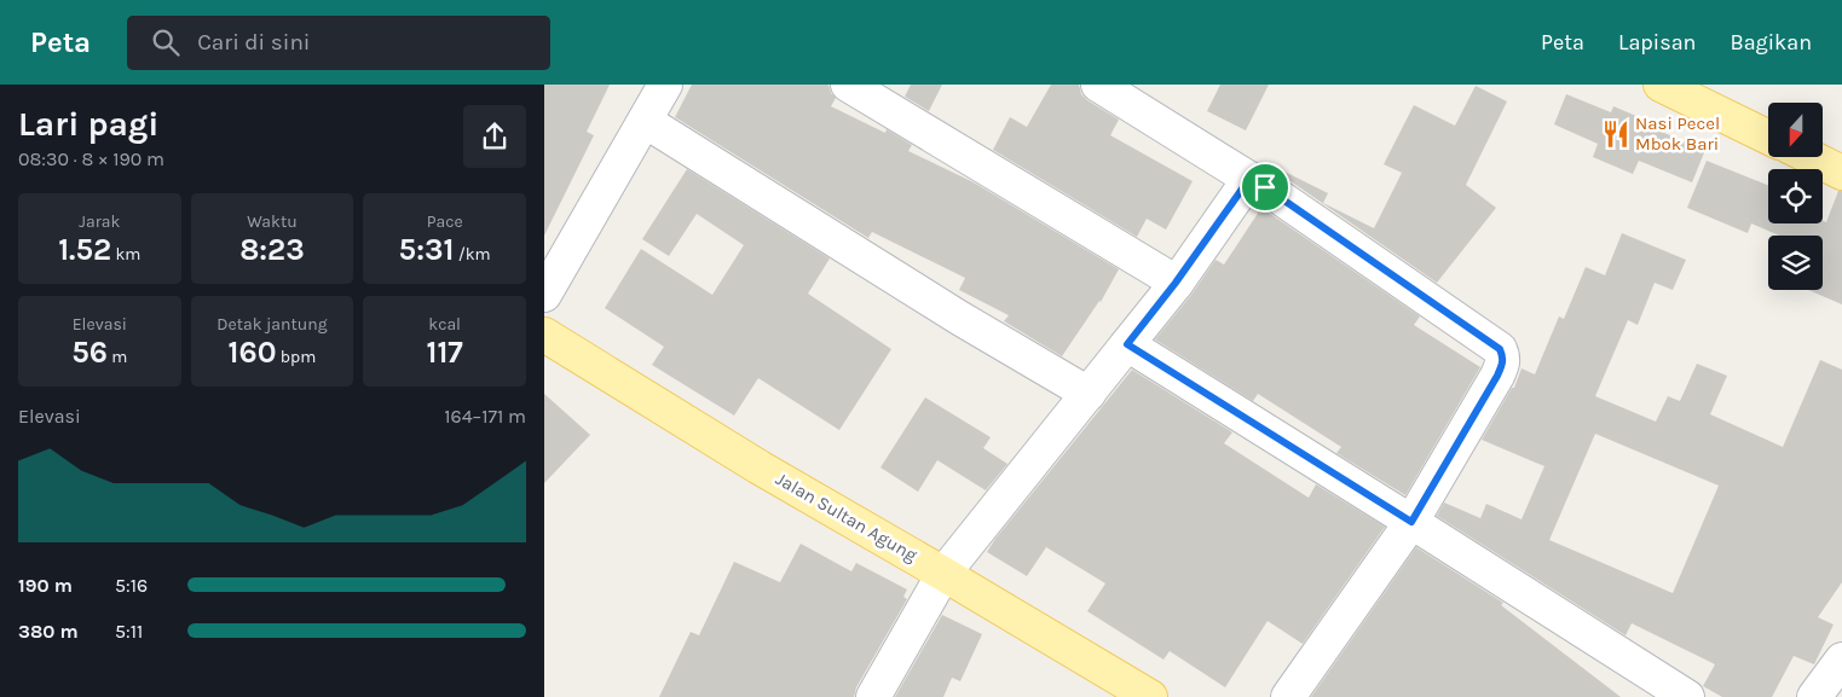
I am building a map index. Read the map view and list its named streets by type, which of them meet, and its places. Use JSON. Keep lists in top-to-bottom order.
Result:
{
  "streets": {
    "main road": ["Jalan Sultan Agung"]
  },
  "places": {
    "restaurant": ["Nasi Pecel Mbok Bari"]
  },
  "north": "bottom",
  "page": {
    "header": "Peta",
    "search": "Cari di sini",
    "nav": ["Peta", "Lapisan", "Bagikan"],
    "heading": ["Lari pagi", "08:30 · 8 × 190 m"],
    "stats": [
      ["Jarak", "1.52 km"],
      ["Waktu", "8:23"],
      ["Pace", "5:31 /km"],
      ["Elevasi", "56 m"],
      ["Detak jantung", "160 bpm"],
      ["kcal", "117"]
    ],
    "chart": ["Elevasi", "164–171 m"],
    "list": [
      {
        "name": "190 m",
        "note": "5:16"
      },
      {
        "name": "380 m",
        "note": "5:11"
      }
    ]
  }
}
